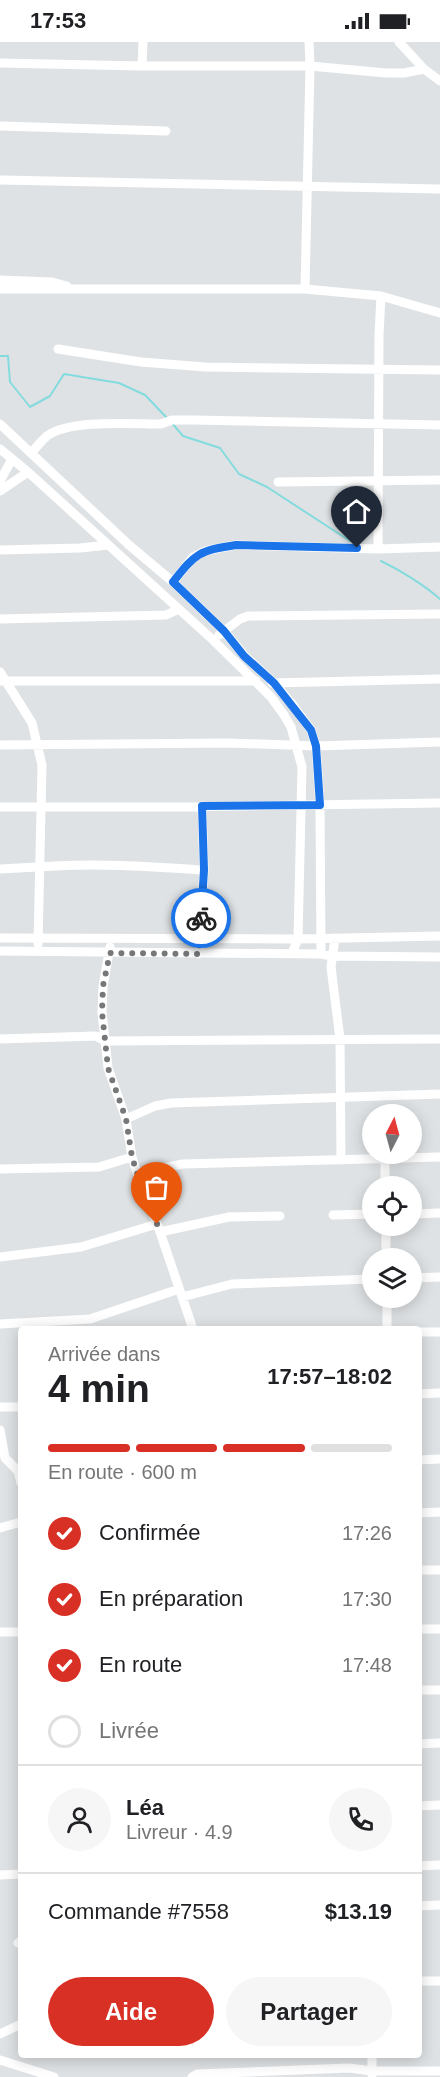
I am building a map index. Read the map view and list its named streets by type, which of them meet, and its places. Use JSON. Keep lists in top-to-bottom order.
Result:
{
  "north": "top",
  "page": {
    "status": "17:53",
    "heading": ["4 min", "Arrivée dans", "17:57–18:02"],
    "panel": [
      "Léa",
      "Livreur · 4.9",
      "Commande #7558",
      "$13.19"
    ],
    "bar": "En route · 600 m",
    "list": [
      ["Confirmée", "17:26"],
      ["En préparation", "17:30"],
      ["En route", "17:48"],
      "Livrée"
    ],
    "buttons": ["Aide", "Partager"]
  }
}
